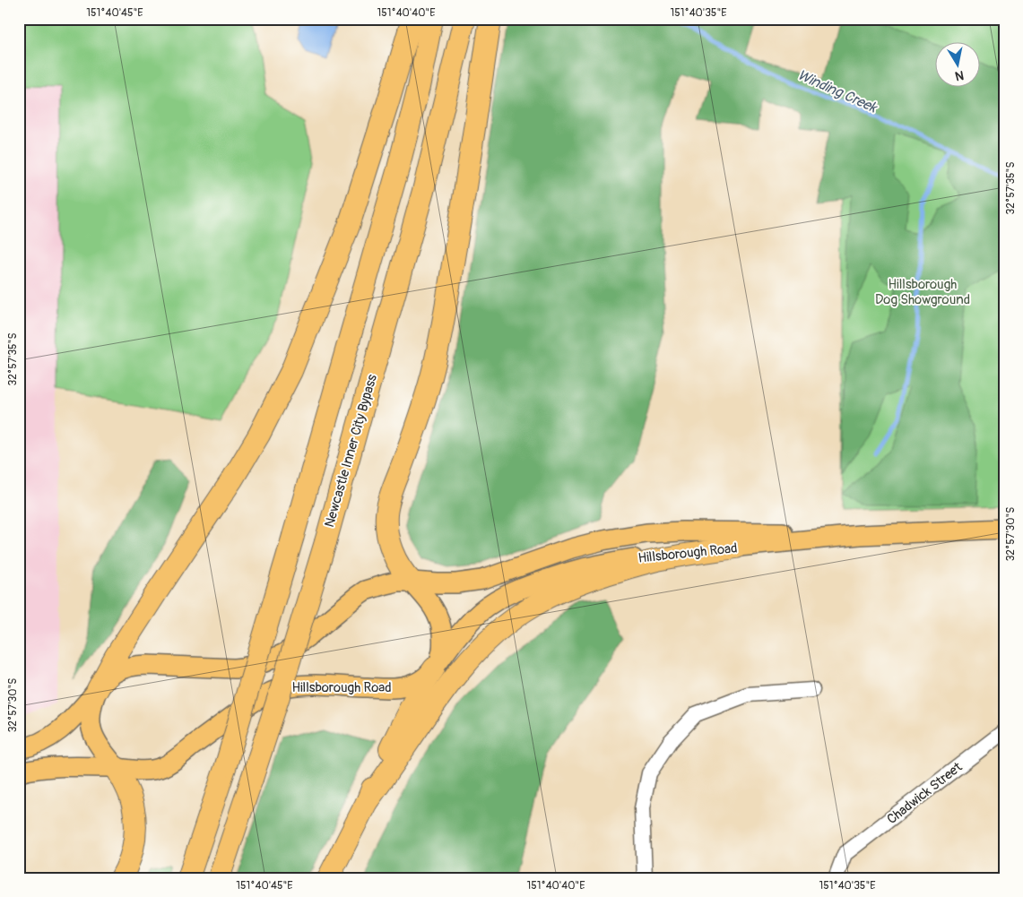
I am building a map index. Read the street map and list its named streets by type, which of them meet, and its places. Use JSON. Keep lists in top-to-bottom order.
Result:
{
  "streets": {
    "highway": ["Newcastle Inner City Bypass"],
    "main road": ["Hillsborough Road"],
    "street": ["Chadwick Street"]
  },
  "water": ["Winding Creek"],
  "parks": ["Hillsborough Dog Showground"],
  "north": "bottom",
  "coordinates": [
    "151°40'45\"E",
    "151°40'40\"E",
    "151°40'35\"E",
    "32°57'35\"S",
    "32°57'30\"S"
  ]
}
